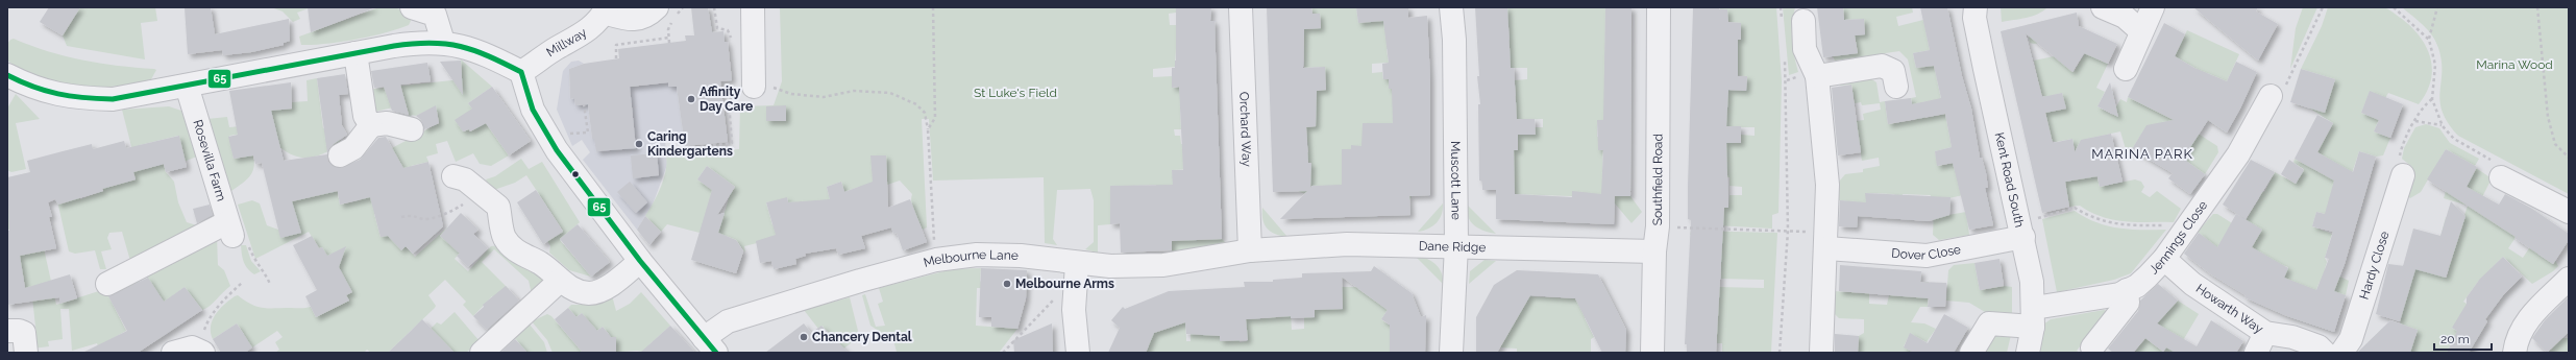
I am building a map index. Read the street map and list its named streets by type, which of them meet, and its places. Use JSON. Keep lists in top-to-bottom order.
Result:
{
  "streets": {
    "street": [
      "Millway",
      "Orchard Way",
      "Rosevilla Farm",
      "Muscott Lane",
      "Kent Road South",
      "Southfield Road",
      "Jennings Close",
      "Dane Ridge",
      "Dover Close",
      "Melbourne Lane",
      "Hardy Close",
      "Howarth Way"
    ]
  },
  "crossings": [
    ["Orchard Way", "Dane Ridge"],
    ["Orchard Way", "Melbourne Lane"],
    ["Muscott Lane", "Dane Ridge"],
    ["Kent Road South", "Jennings Close"],
    ["Kent Road South", "Dover Close"],
    ["Southfield Road", "Dane Ridge"],
    ["Jennings Close", "Howarth Way"],
    ["Dane Ridge", "Melbourne Lane"]
  ],
  "districts": ["MARINA PARK"],
  "parks": ["Marina Wood", "St Luke's Field"],
  "places": [
    "Affinity Day Care",
    "Caring Kindergartens",
    "Melbourne Arms",
    "Chancery Dental"
  ],
  "lines": ["transit line 65"],
  "scale_bar": "20 m"
}
